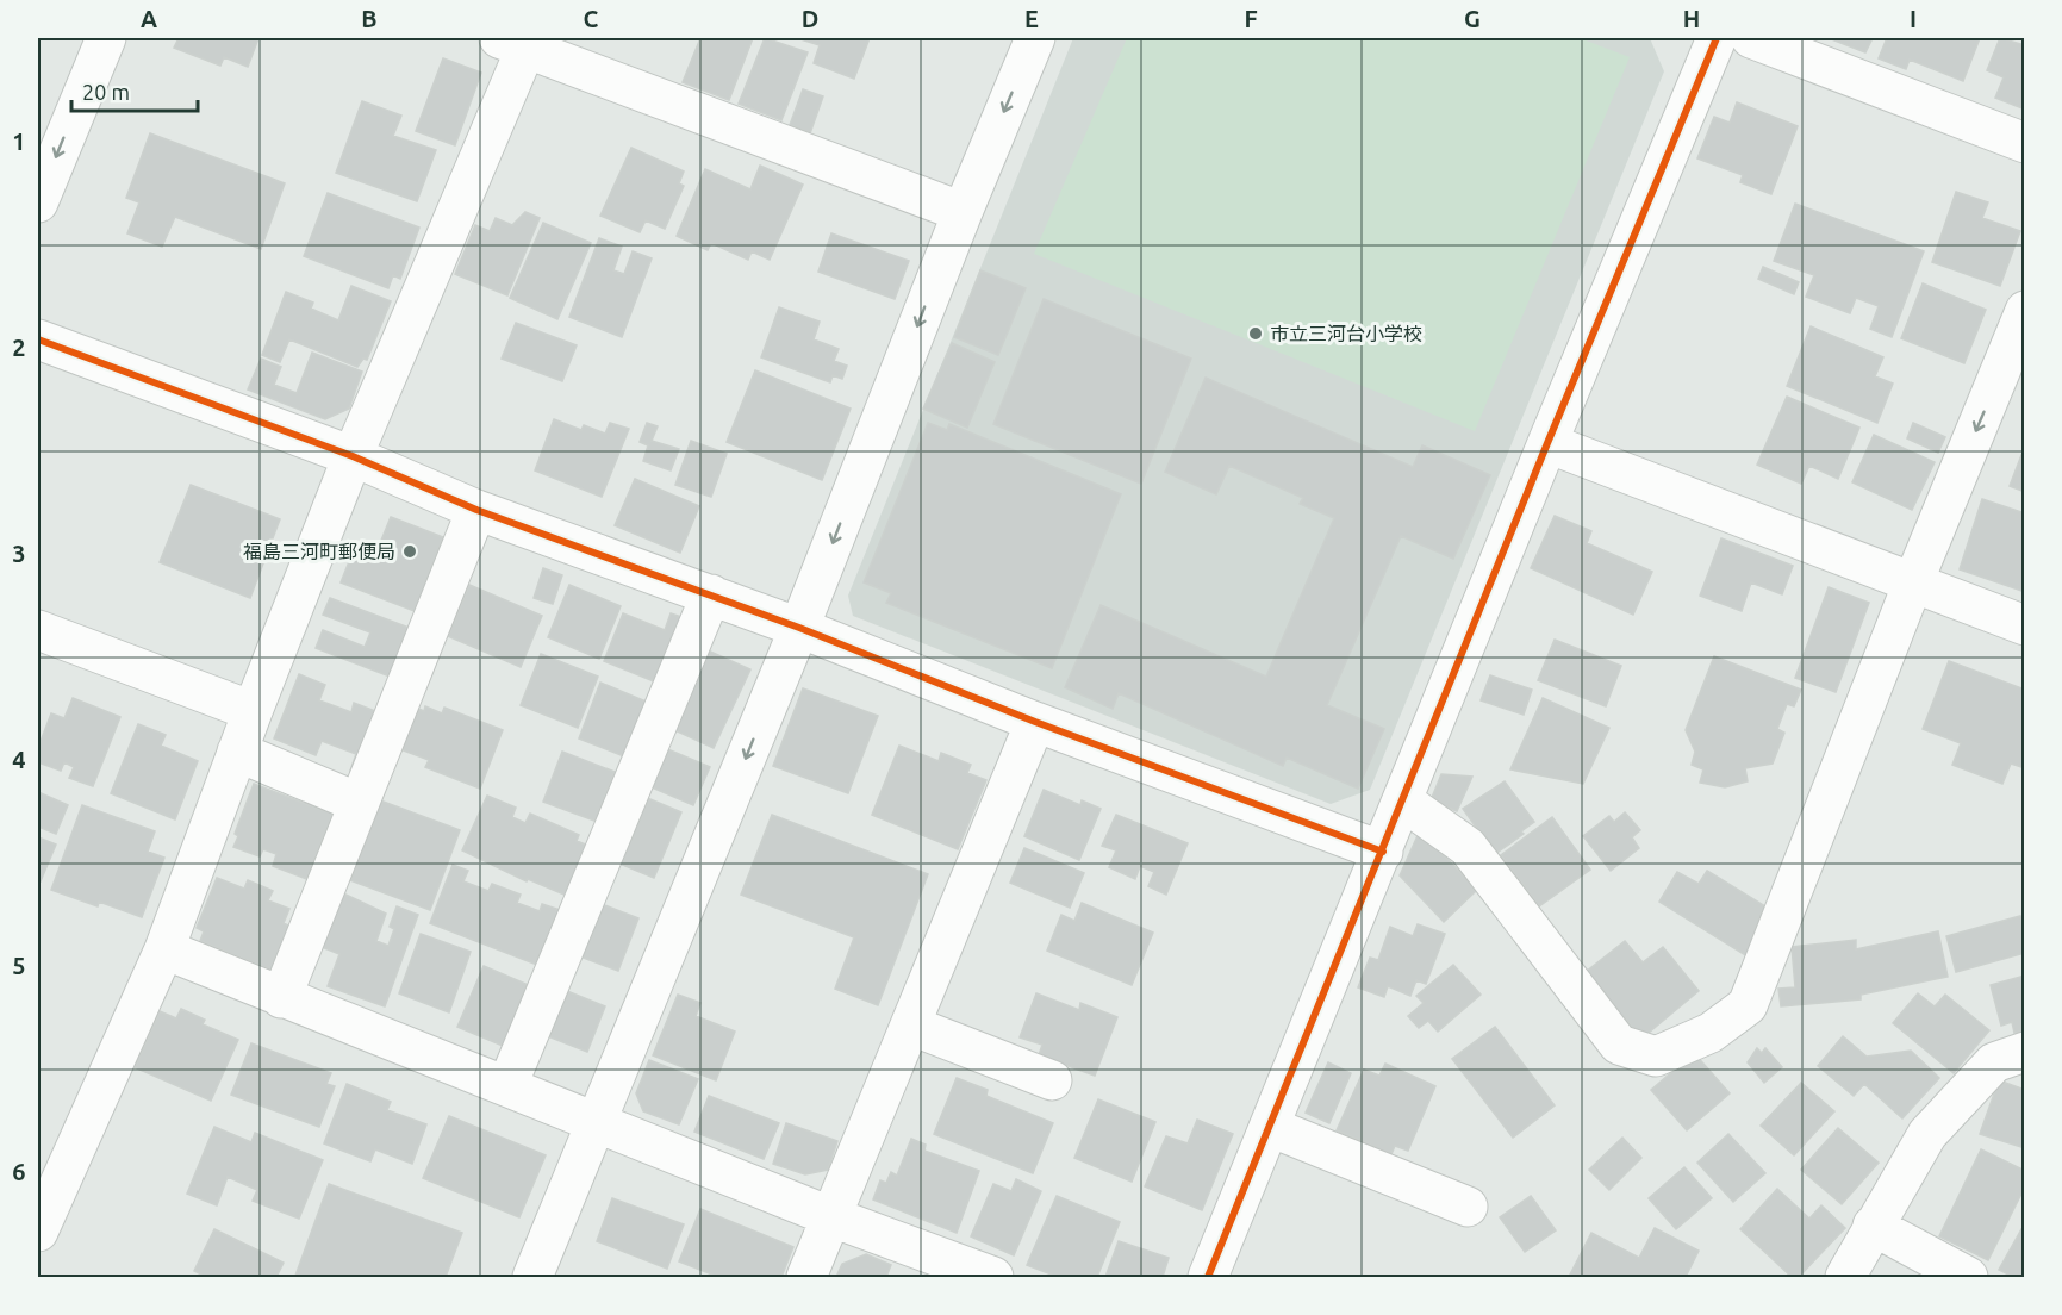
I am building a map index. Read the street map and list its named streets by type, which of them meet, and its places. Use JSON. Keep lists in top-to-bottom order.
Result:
{
  "places": ["市立三河台小学校", "福島三河町郵便局"],
  "scale_bar": "20 m",
  "grid": {
    "columns": [
      "A",
      "B",
      "C",
      "D",
      "E",
      "F",
      "G",
      "H",
      "I"
    ],
    "rows": [
      "1",
      "2",
      "3",
      "4",
      "5",
      "6"
    ]
  }
}
